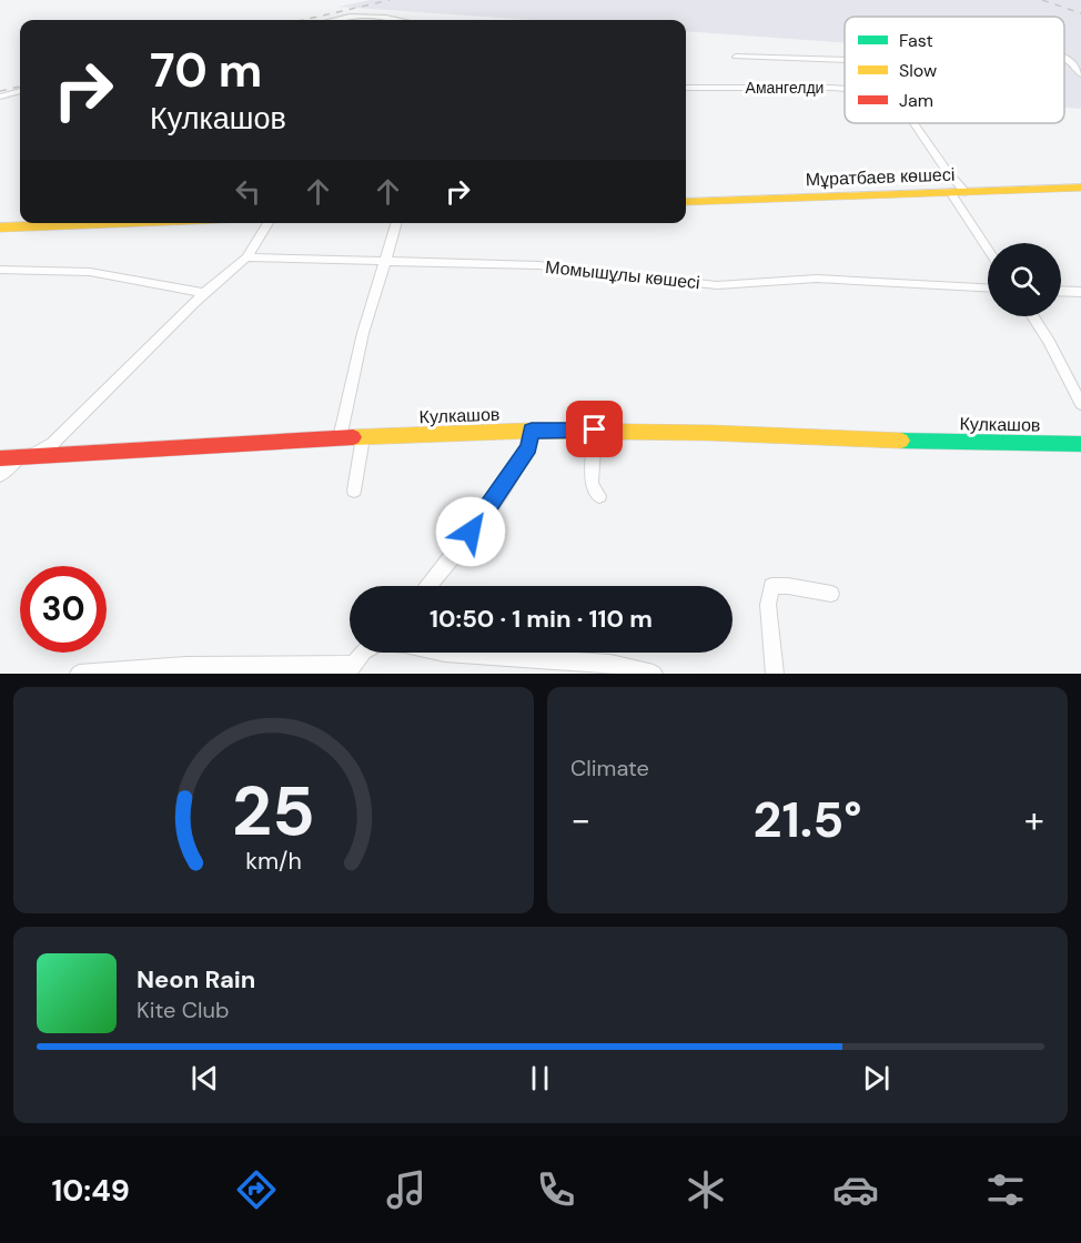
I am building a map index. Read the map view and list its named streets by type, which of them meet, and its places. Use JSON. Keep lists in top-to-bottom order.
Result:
{
  "streets": {
    "street": [
      "Амангелди",
      "Мұратбаев көшесі",
      "Момышұлы көшесі",
      "Кулкашов"
    ]
  },
  "legend": ["Fast", "Slow", "Jam"],
  "page": {
    "turn": ["70 m", "Кулкашов"],
    "limit": "30",
    "trip": "10:50 · 1 min · 110 m",
    "tile": "Climate",
    "heat": ["−", "21.5°", "+"],
    "song": ["Neon Rain", "Kite Club"],
    "tabs": "10:49",
    "gauge": ["25", "km/h"]
  }
}
